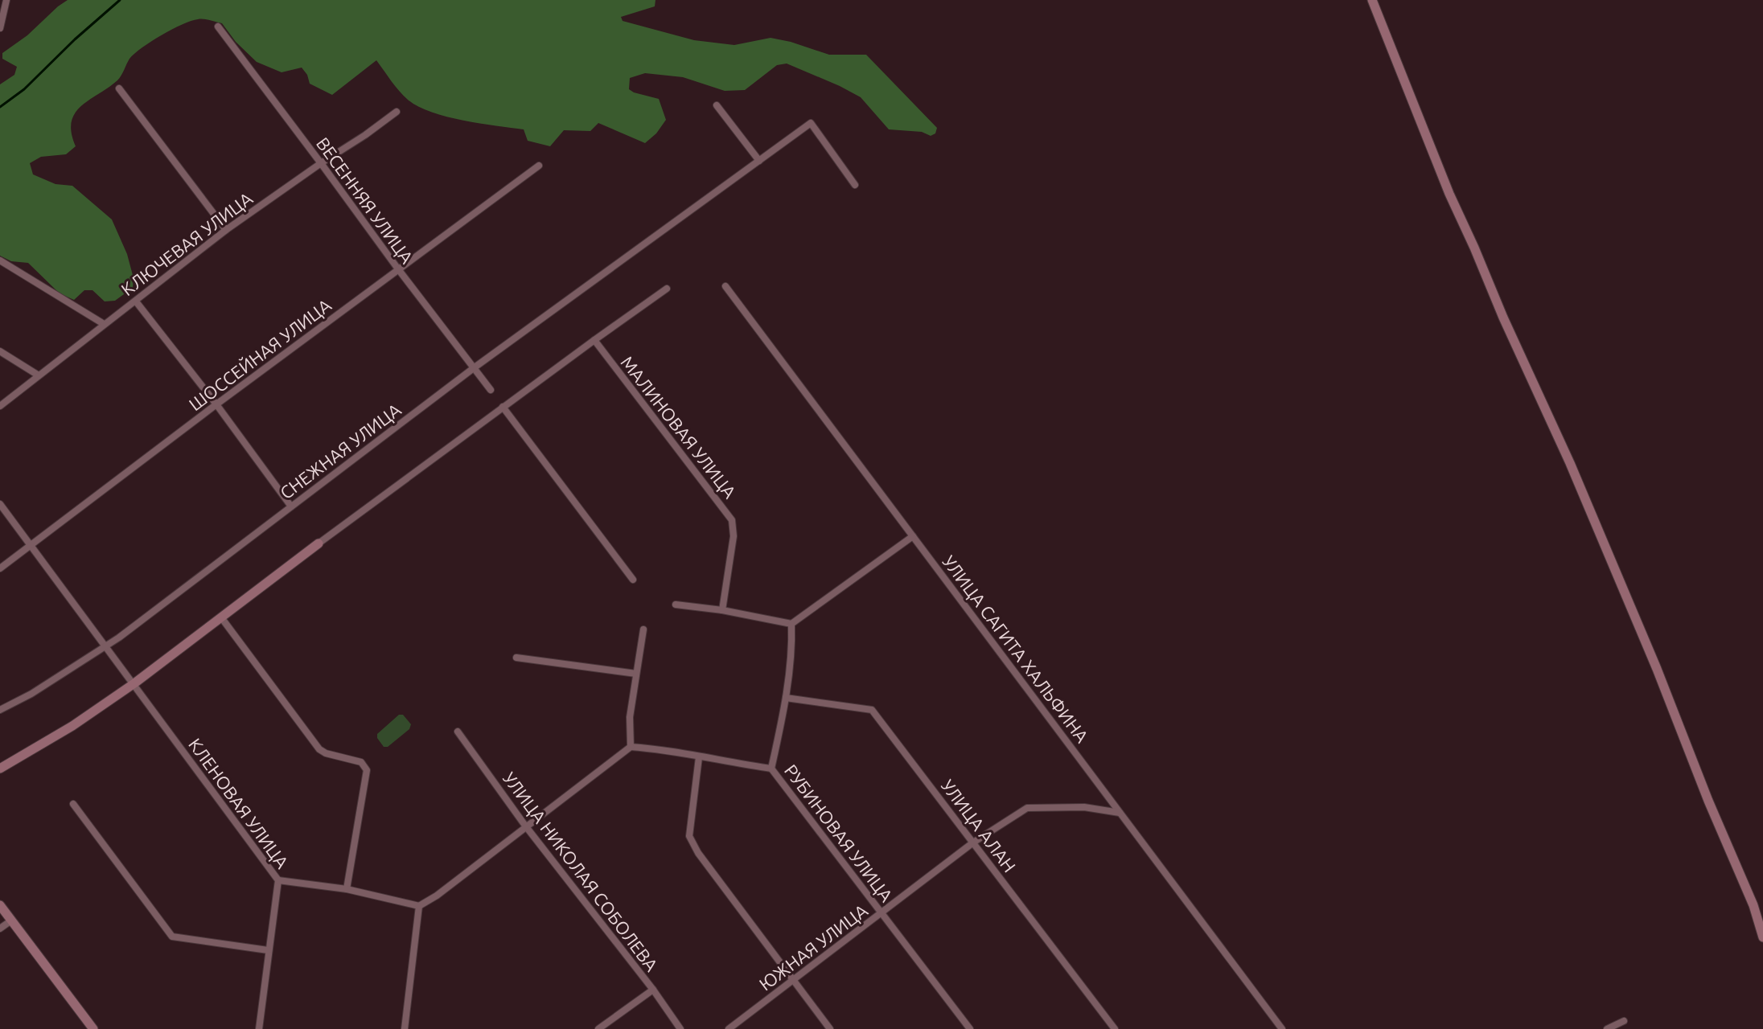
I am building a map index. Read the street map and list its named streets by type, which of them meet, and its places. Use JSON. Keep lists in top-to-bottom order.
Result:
{
  "streets": {
    "street": [
      "ВЕСЕННЯЯ УЛИЦА",
      "КЛЮЧЕВАЯ УЛИЦА",
      "ШОССЕЙНАЯ УЛИЦА",
      "МАЛИНОВАЯ УЛИЦА",
      "СНЕЖНАЯ УЛИЦА",
      "УЛИЦА САГИТА ХАЛЬФИНА",
      "КЛЕНОВАЯ УЛИЦА",
      "УЛИЦА АЛАН",
      "РУБИНОВАЯ УЛИЦА",
      "УЛИЦА НИКОЛАЯ СОБОЛЕВА",
      "ЮЖНАЯ УЛИЦА"
    ]
  },
  "crossings": [
    ["ВЕСЕННЯЯ УЛИЦА", "КЛЮЧЕВАЯ УЛИЦА"],
    ["ВЕСЕННЯЯ УЛИЦА", "ШОССЕЙНАЯ УЛИЦА"],
    ["ВЕСЕННЯЯ УЛИЦА", "СНЕЖНАЯ УЛИЦА"],
    ["ШОССЕЙНАЯ УЛИЦА", "КЛЕНОВАЯ УЛИЦА"],
    ["СНЕЖНАЯ УЛИЦА", "КЛЕНОВАЯ УЛИЦА"],
    ["УЛИЦА САГИТА ХАЛЬФИНА", "ЮЖНАЯ УЛИЦА"],
    ["УЛИЦА АЛАН", "ЮЖНАЯ УЛИЦА"],
    ["РУБИНОВАЯ УЛИЦА", "ЮЖНАЯ УЛИЦА"]
  ]
}
